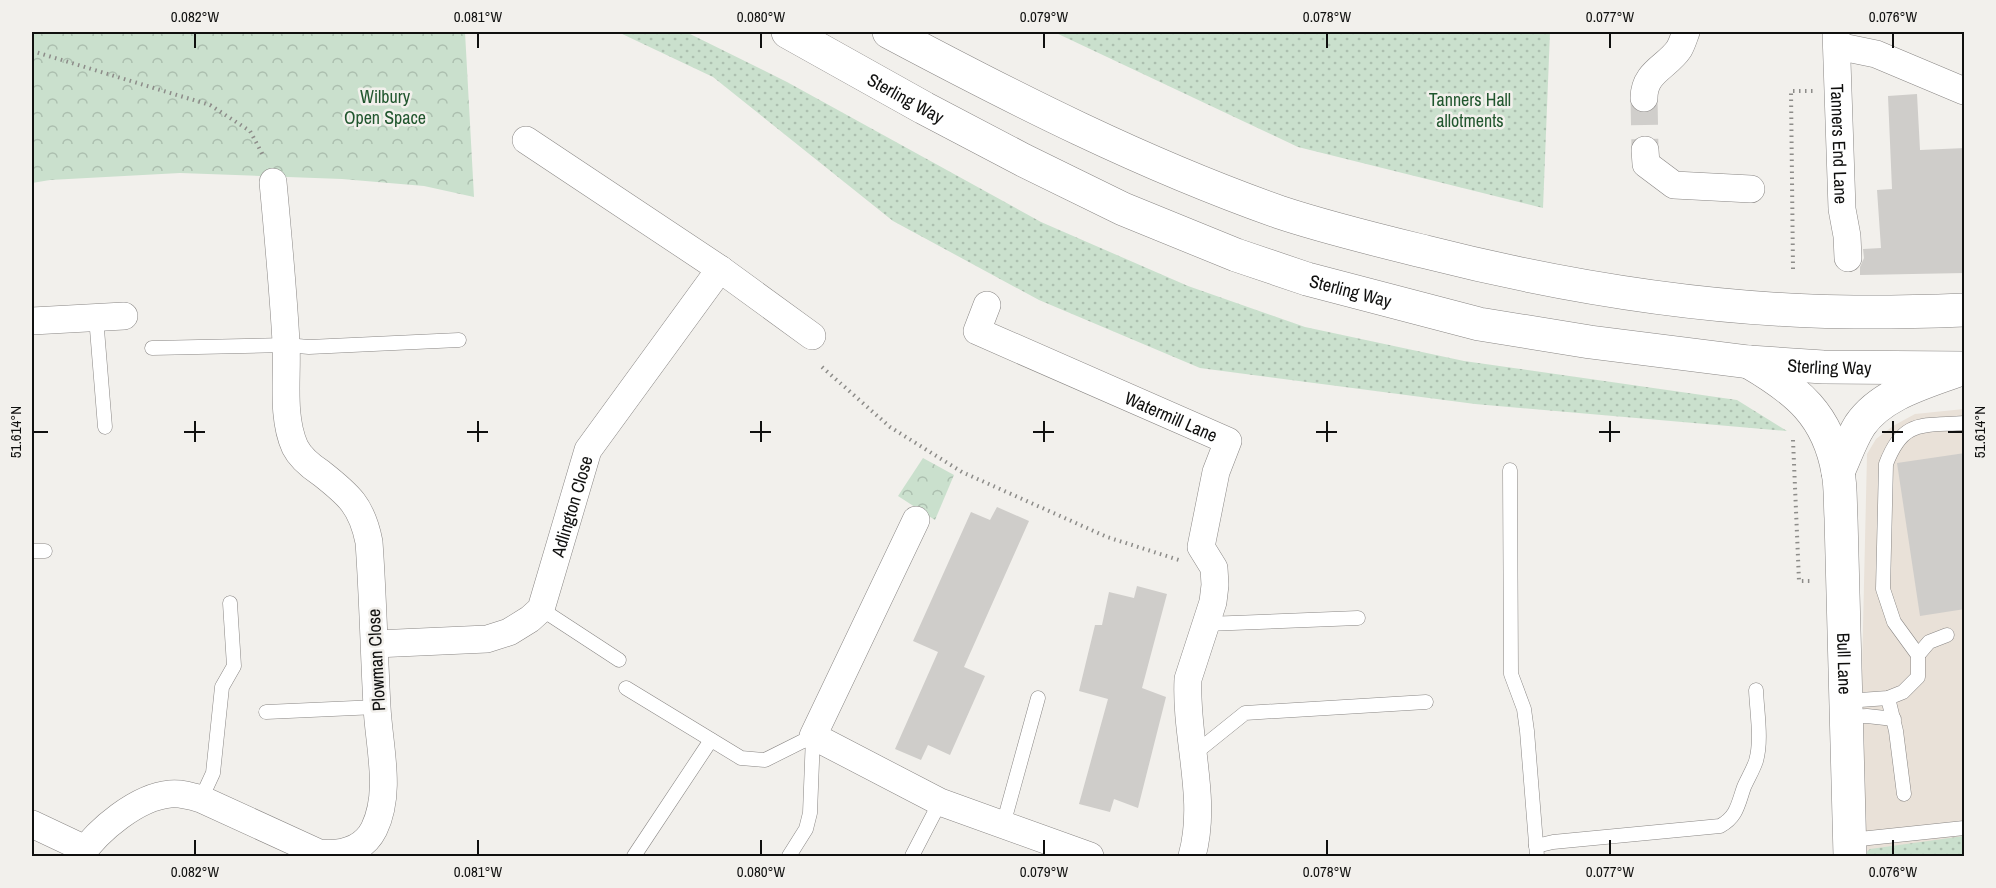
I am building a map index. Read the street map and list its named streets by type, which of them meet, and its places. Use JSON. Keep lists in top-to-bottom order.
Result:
{
  "streets": {
    "main road": ["Sterling Way", "Bull Lane"],
    "street": [
      "Tanners End Lane",
      "Watermill Lane",
      "Adlington Close",
      "Plowman Close"
    ]
  },
  "parks": ["Wilbury Open Space", "Tanners Hall allotments"],
  "coordinates": [
    "0.082°W",
    "0.081°W",
    "0.080°W",
    "0.079°W",
    "0.078°W",
    "0.077°W",
    "0.076°W",
    "51.614°N"
  ]
}
